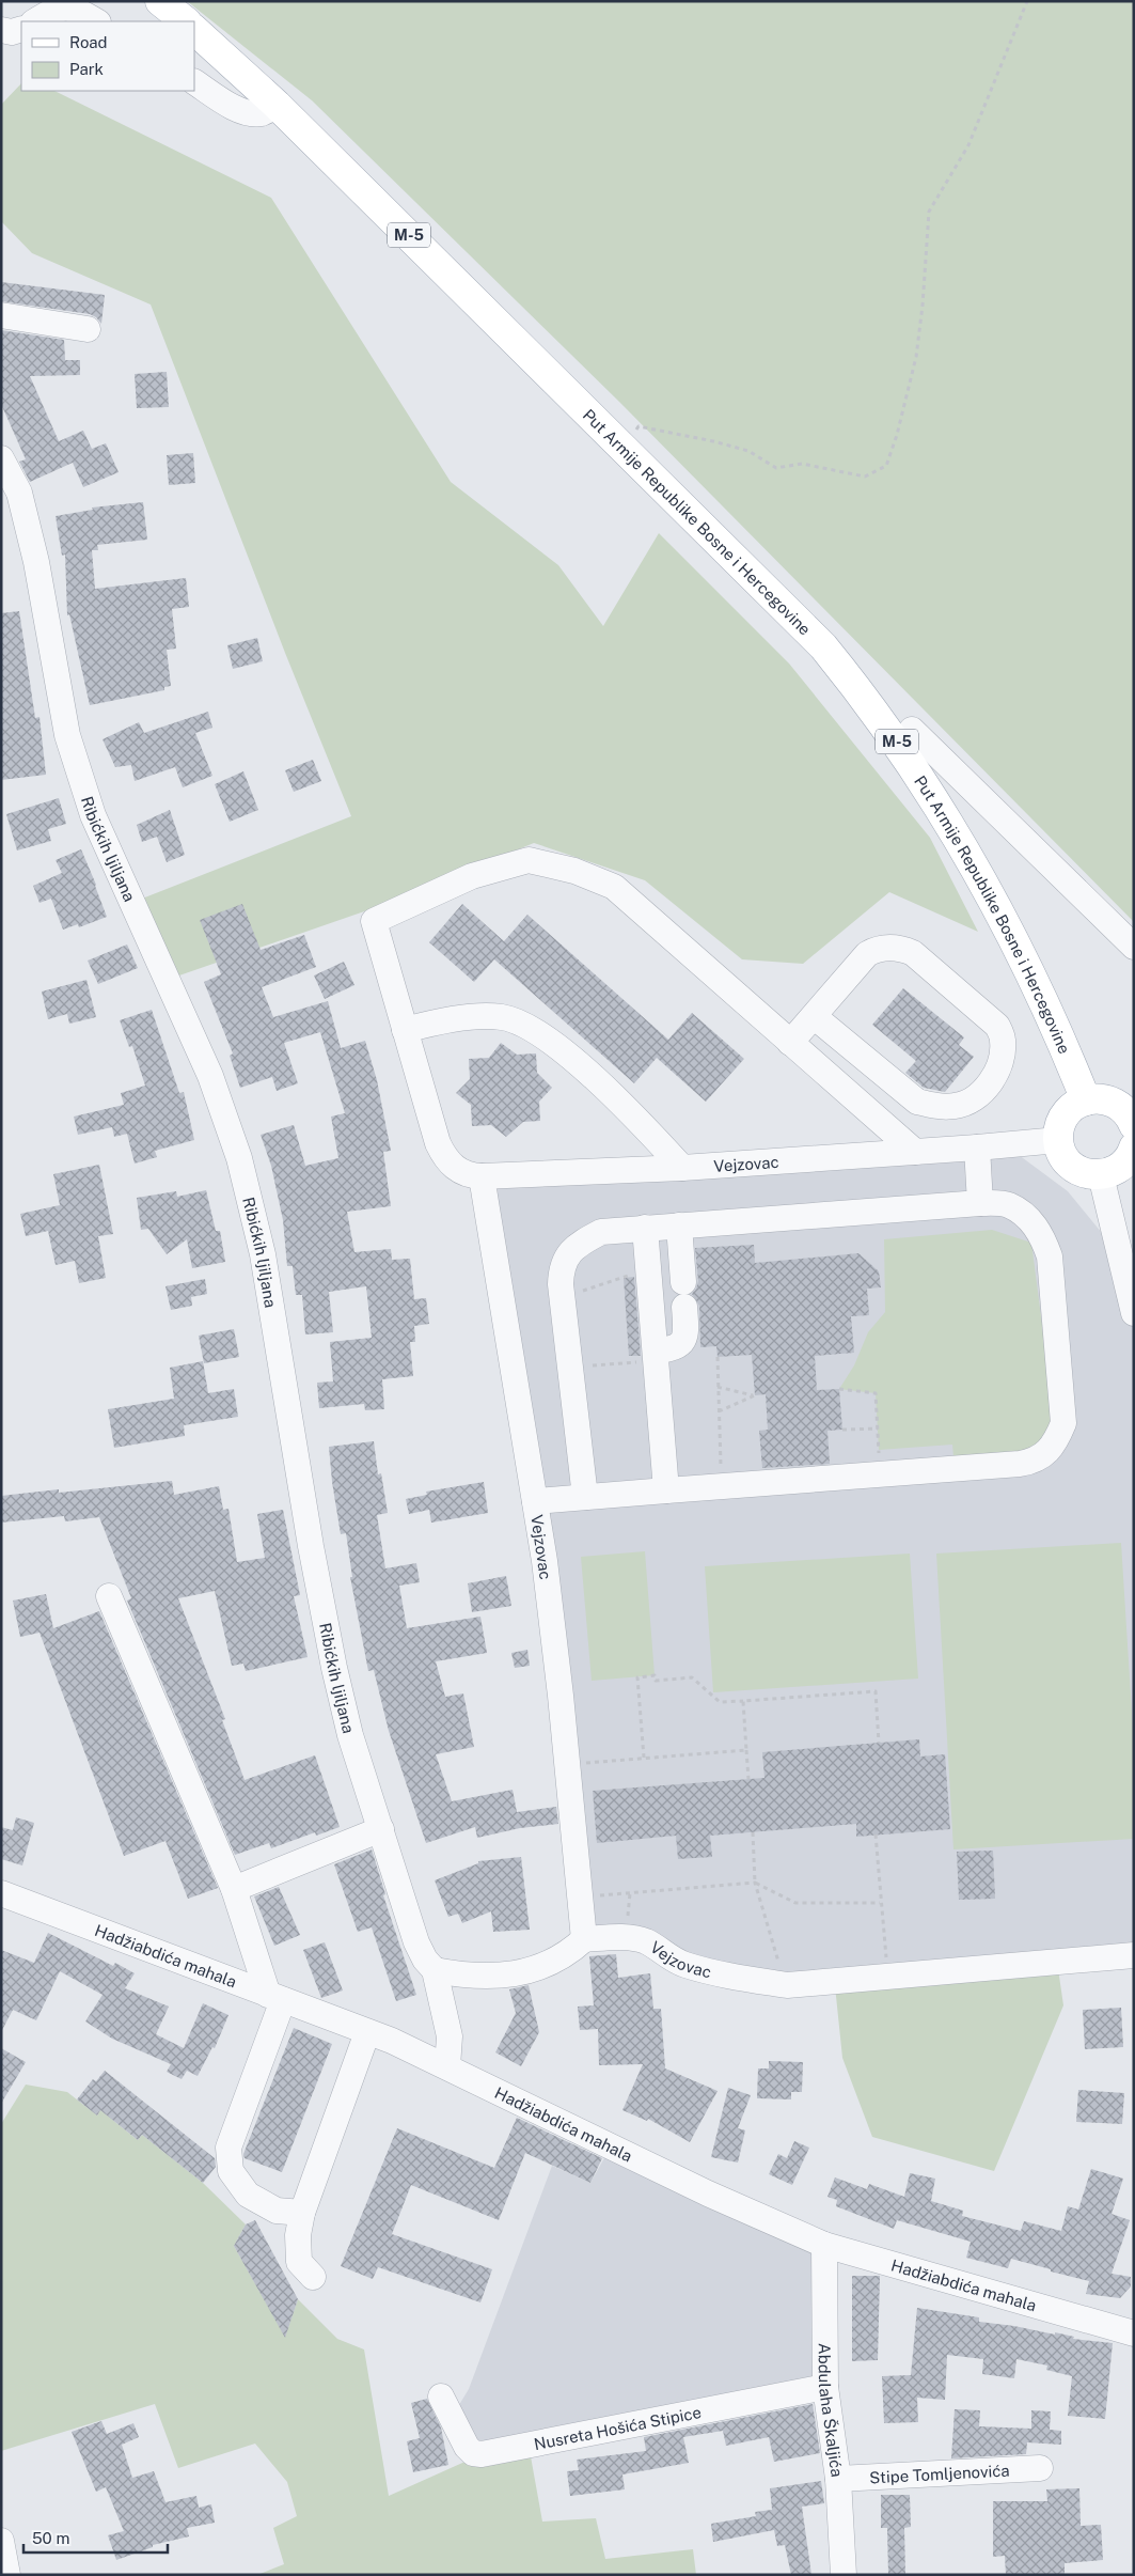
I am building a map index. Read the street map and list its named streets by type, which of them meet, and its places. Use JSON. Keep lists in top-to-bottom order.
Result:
{
  "streets": {
    "main road": ["M-5", "Put Armije Republike Bosne i Hercegovine"],
    "street": [
      "Ribićkih ljiljana",
      "Vejzovac",
      "Hadžiabdića mahala",
      "Abdulaha Škaljića",
      "Nusreta Hošića Stipice",
      "Stipe Tomljenovića"
    ]
  },
  "crossings": [
    ["Ribićkih ljiljana", "Hadžiabdića mahala"],
    ["Hadžiabdića mahala", "Abdulaha Škaljića"],
    ["Abdulaha Škaljića", "Nusreta Hošića Stipice"],
    ["Abdulaha Škaljića", "Stipe Tomljenovića"]
  ],
  "legend": ["Road", "Park"],
  "scale_bar": "50 m"
}
